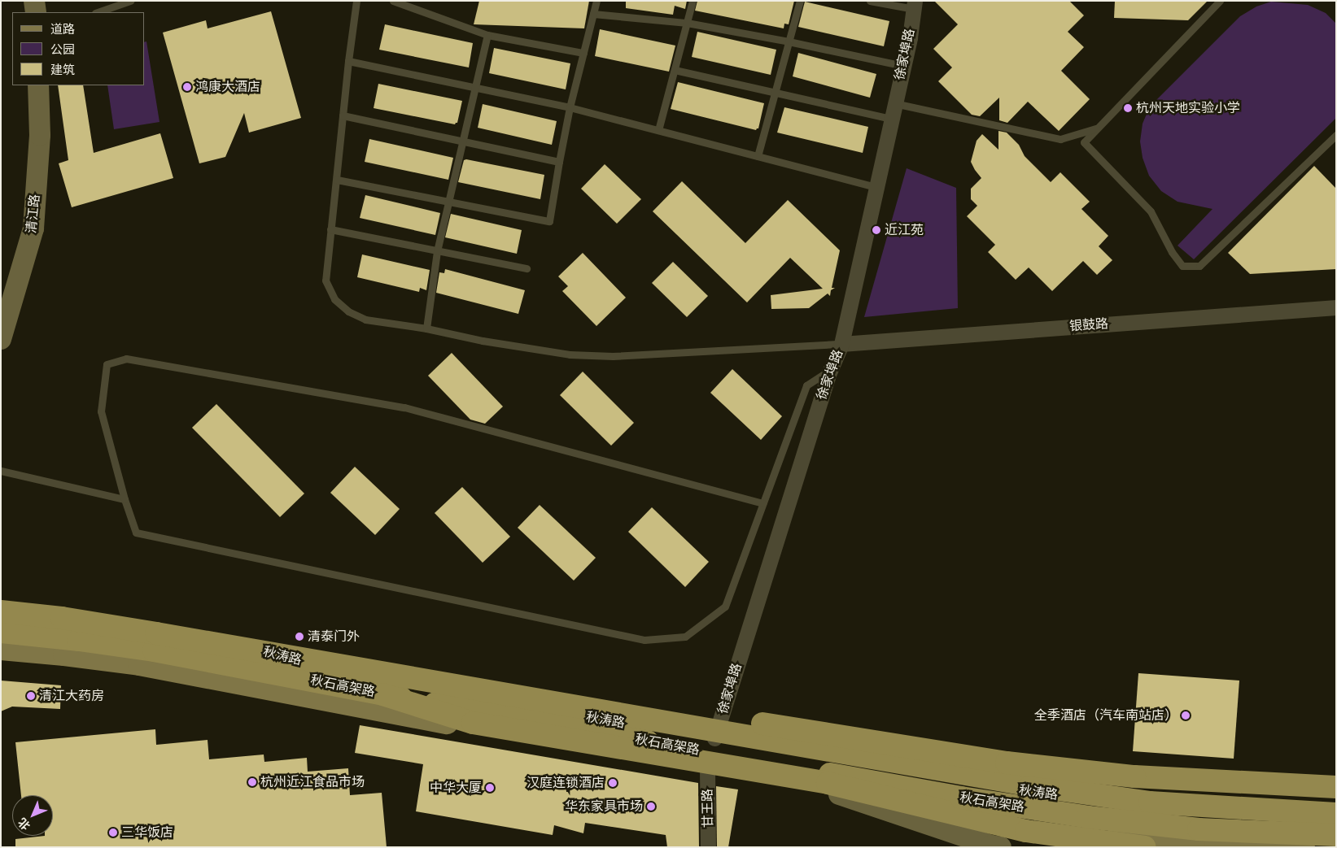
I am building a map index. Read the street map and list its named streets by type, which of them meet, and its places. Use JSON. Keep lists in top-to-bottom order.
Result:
{
  "streets": {
    "highway": ["秋石高架路"],
    "main road": ["清江路", "秋涛路"],
    "street": ["徐家埠路", "银鼓路", "甘王路"]
  },
  "crossings": [
    ["徐家埠路", "银鼓路"],
    ["徐家埠路", "秋涛路"]
  ],
  "places": [
    "鸿康大酒店",
    "杭州天地实验小学",
    "近江苑",
    "清泰门外",
    "清江大药房",
    "全季酒店（汽车南站店）",
    "杭州近江食品市场",
    "汉庭连锁酒店",
    "中华大厦",
    "华东家具市场",
    "三华饭店"
  ],
  "legend": ["道路", "公园", "建筑"],
  "north": "bottom left"
}
